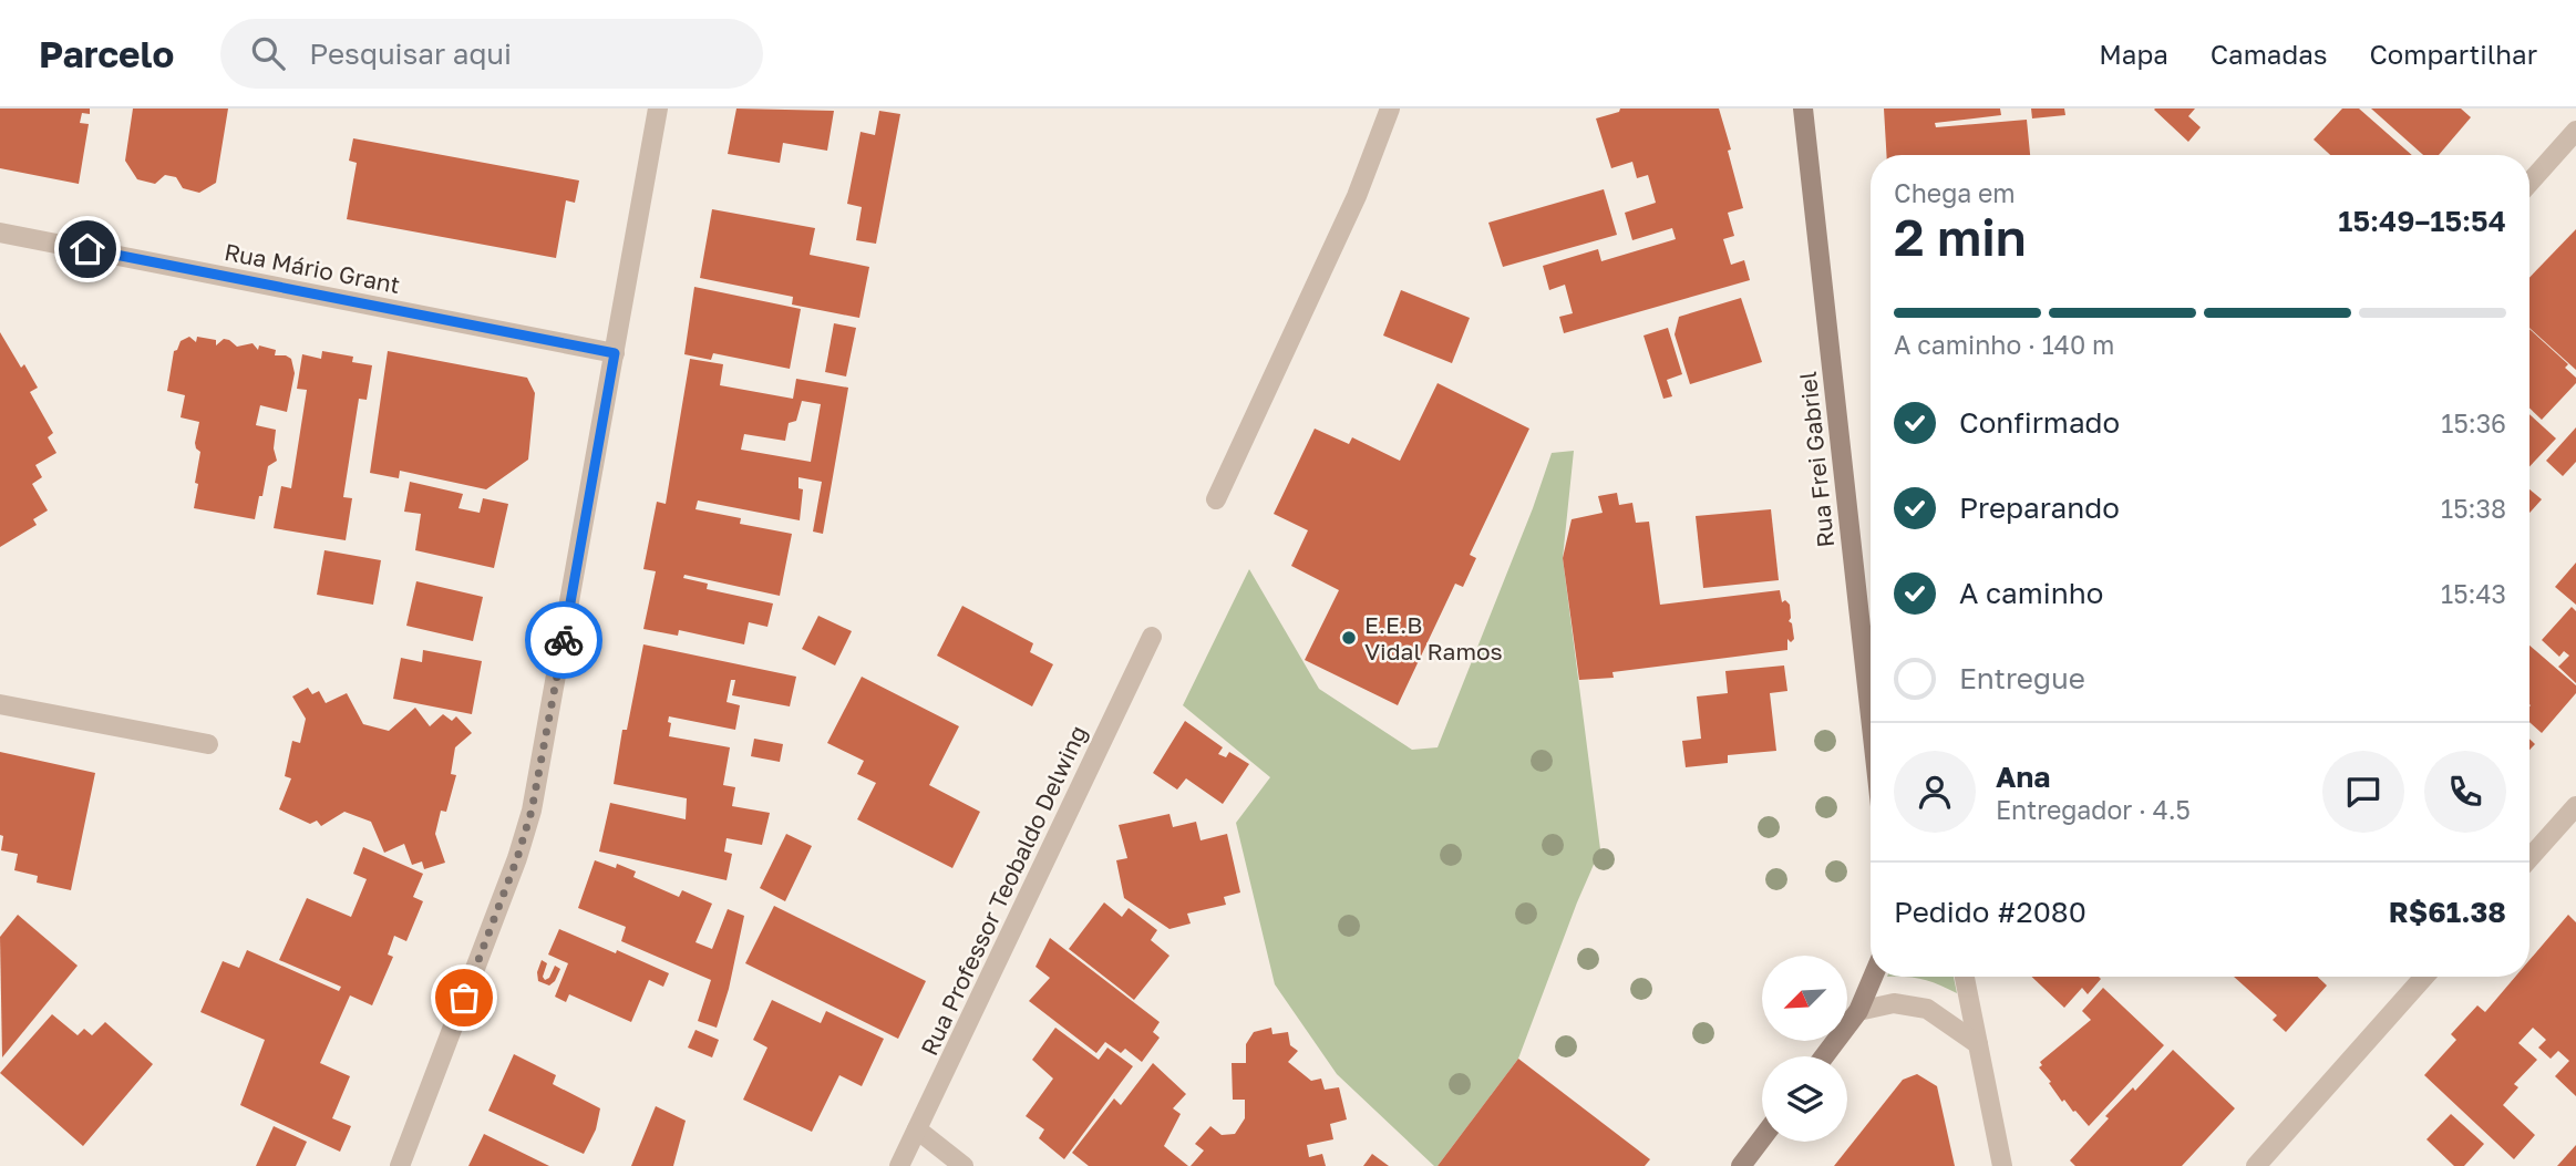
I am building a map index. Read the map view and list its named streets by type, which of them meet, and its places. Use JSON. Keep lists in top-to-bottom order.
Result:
{
  "streets": {
    "main road": ["Rua Frei Gabriel"],
    "street": ["Rua Mário Grant", "Rua Professor Teobaldo Delwing"]
  },
  "places": ["E.E.B Vidal Ramos"],
  "north": "bottom left",
  "page": {
    "header": "Parcelo",
    "search": "Pesquisar aqui",
    "nav": ["Mapa", "Camadas", "Compartilhar"],
    "heading": ["2 min", "Chega em", "15:49–15:54"],
    "panel": [
      "Ana",
      "Entregador · 4.5",
      "Pedido #2080",
      "R$61.38"
    ],
    "bar": "A caminho · 140 m",
    "list": [
      ["Confirmado", "15:36"],
      ["Preparando", "15:38"],
      ["A caminho", "15:43"],
      "Entregue"
    ]
  }
}
